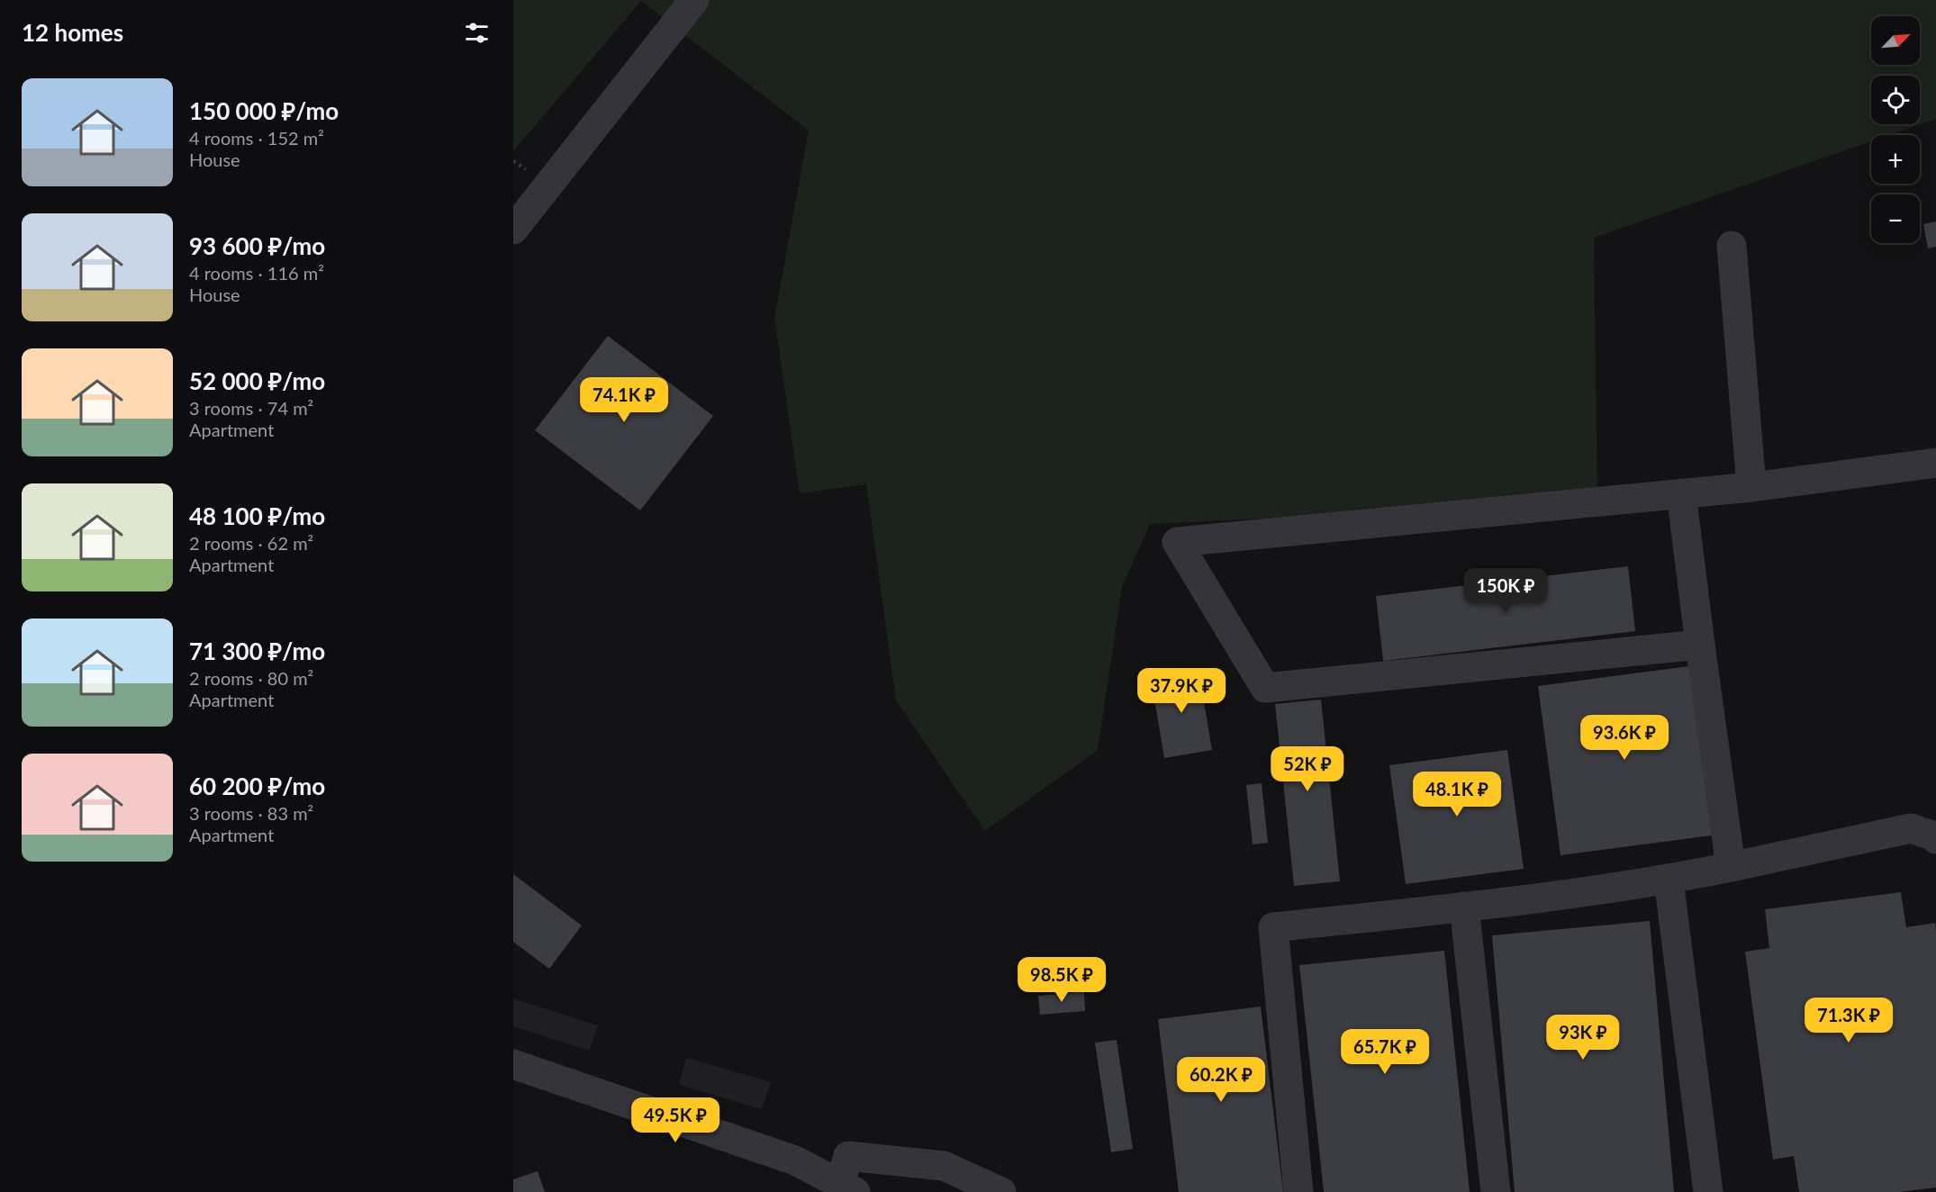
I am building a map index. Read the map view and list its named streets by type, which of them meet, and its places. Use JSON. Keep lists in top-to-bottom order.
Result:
{
  "north": "top right",
  "page": {
    "heading": "12 homes",
    "map_buttons": ["+", "−"],
    "list": [
      {
        "name": "150 000 ₽/mo",
        "note": "4 rooms · 152 m² · House"
      },
      {
        "name": "93 600 ₽/mo",
        "note": "4 rooms · 116 m² · House"
      },
      {
        "name": "52 000 ₽/mo",
        "note": "3 rooms · 74 m² · Apartment"
      },
      {
        "name": "48 100 ₽/mo",
        "note": "2 rooms · 62 m² · Apartment"
      },
      {
        "name": "71 300 ₽/mo",
        "note": "2 rooms · 80 m² · Apartment"
      },
      {
        "name": "60 200 ₽/mo",
        "note": "3 rooms · 83 m² · Apartment"
      }
    ],
    "price": [
      "74.1K ₽",
      "150K ₽",
      "37.9K ₽",
      "93.6K ₽",
      "52K ₽",
      "48.1K ₽",
      "98.5K ₽",
      "71.3K ₽",
      "93K ₽",
      "65.7K ₽",
      "60.2K ₽",
      "49.5K ₽"
    ]
  }
}
